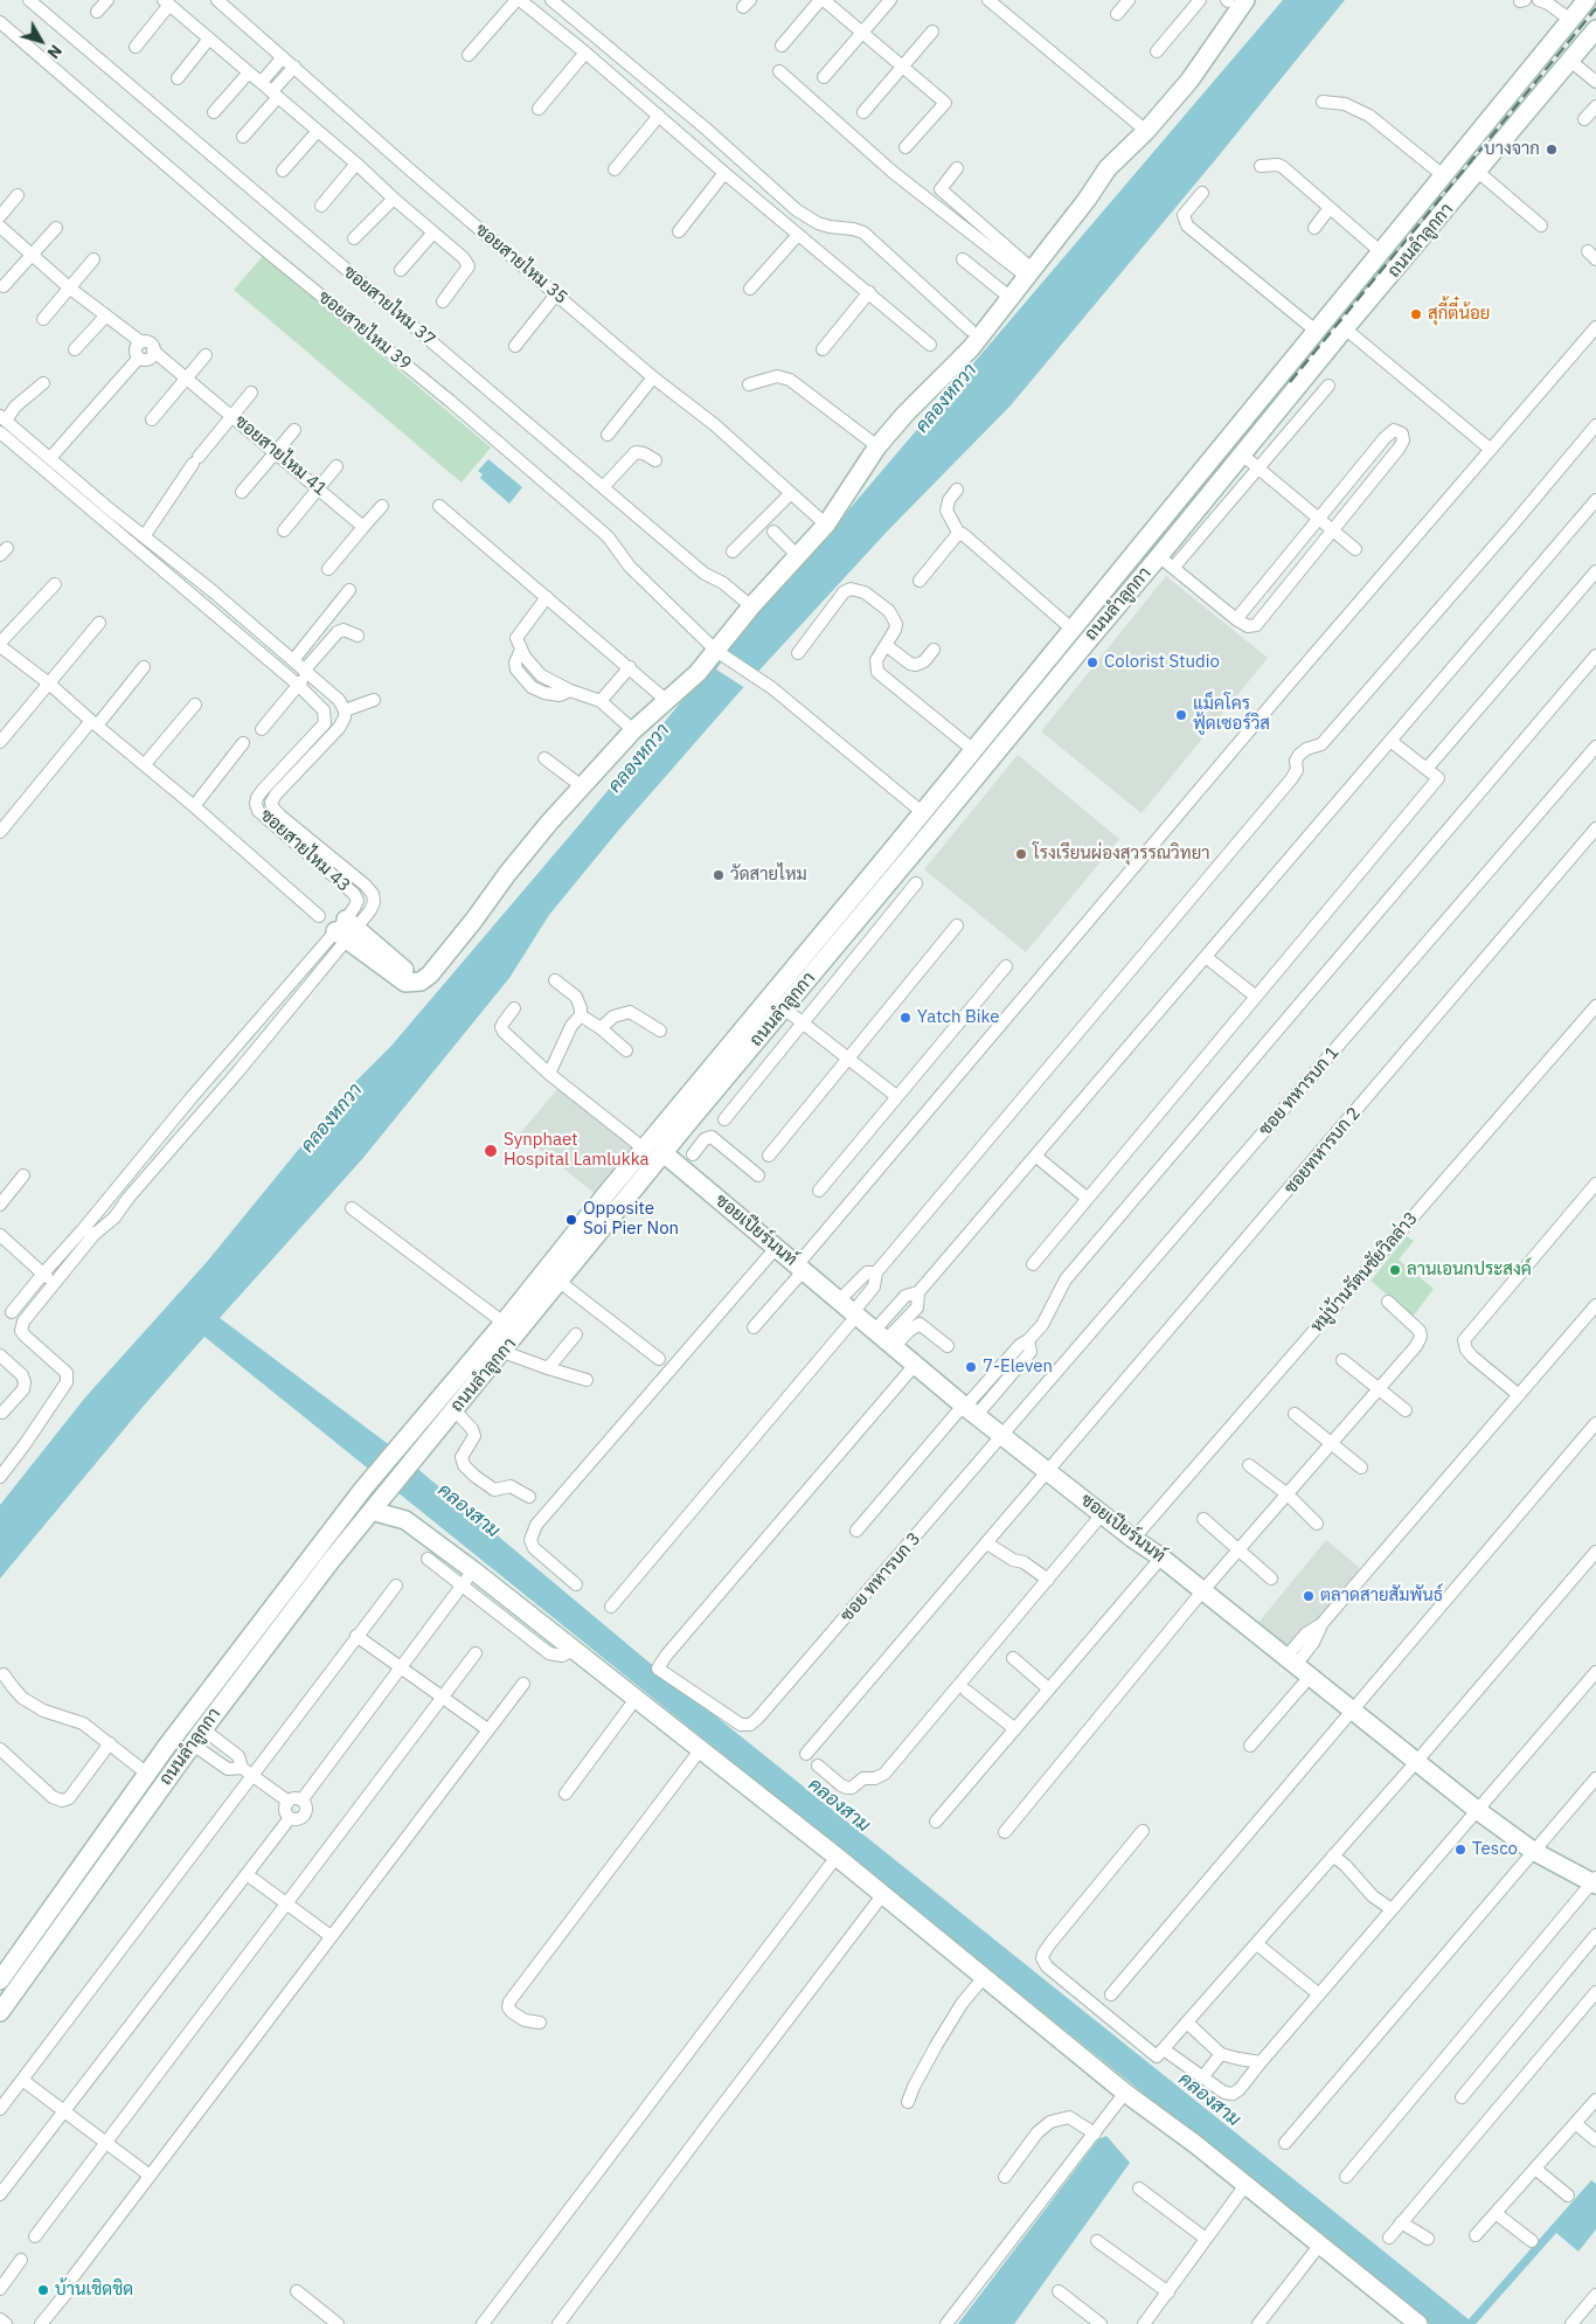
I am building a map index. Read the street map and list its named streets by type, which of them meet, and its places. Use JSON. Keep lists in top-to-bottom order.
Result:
{
  "streets": {
    "main road": ["ถนนลำลูกกา", "ซอยเปียร์นนท์"],
    "street": [
      "ซอยสายไหม 35",
      "ซอยสายไหม 37",
      "ซอยสายไหม 39",
      "ซอยสายไหม 41",
      "ซอยสายไหม 43",
      "ซอย ทหารบก 1",
      "ซอยทหารบก 2",
      "หมู่บ้านรัตนชัยวิลล่า3",
      "ซอย ทหารบก 3"
    ]
  },
  "crossings": [
    ["ถนนลำลูกกา", "ซอยสายไหม 39"],
    ["ถนนลำลูกกา", "ซอยเปียร์นนท์"],
    ["ซอย ทหารบก 1", "ซอยเปียร์นนท์"],
    ["ซอย ทหารบก 1", "ซอย ทหารบก 3"],
    ["ซอยทหารบก 2", "ซอยเปียร์นนท์"],
    ["ซอยเปียร์นนท์", "หมู่บ้านรัตนชัยวิลล่า3"],
    ["ซอยเปียร์นนท์", "ซอย ทหารบก 3"]
  ],
  "water": ["คลองหกวา", "คลองสาม"],
  "places": [
    "บางจาก",
    "สุกี้ตี๋น้อย",
    "Colorist Studio",
    "แม็คโคร ฟู้ดเซอร์วิส",
    "โรงเรียนผ่องสุวรรณวิทยา",
    "วัดสายไหม",
    "Yatch Bike",
    "Synphaet Hospital Lamlukka",
    "Opposite Soi Pier Non",
    "ลานเอนกประสงค์",
    "7-Eleven",
    "ตลาดสายสัมพันธ์",
    "Tesco",
    "บ้านเชิดชิด"
  ],
  "north": "bottom right"
}
